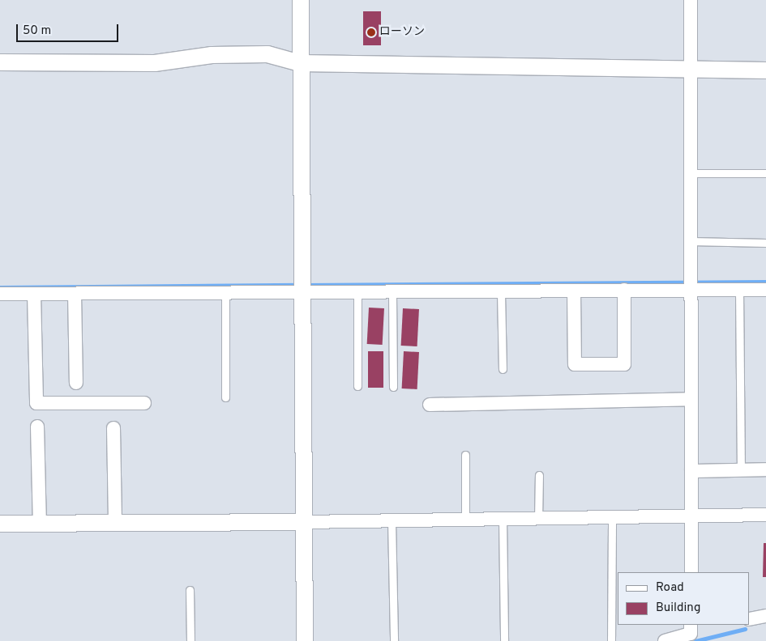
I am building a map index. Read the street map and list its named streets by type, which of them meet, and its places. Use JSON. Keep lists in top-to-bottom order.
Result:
{
  "places": ["ローソン"],
  "legend": ["Road", "Building"],
  "scale_bar": "50 m"
}
